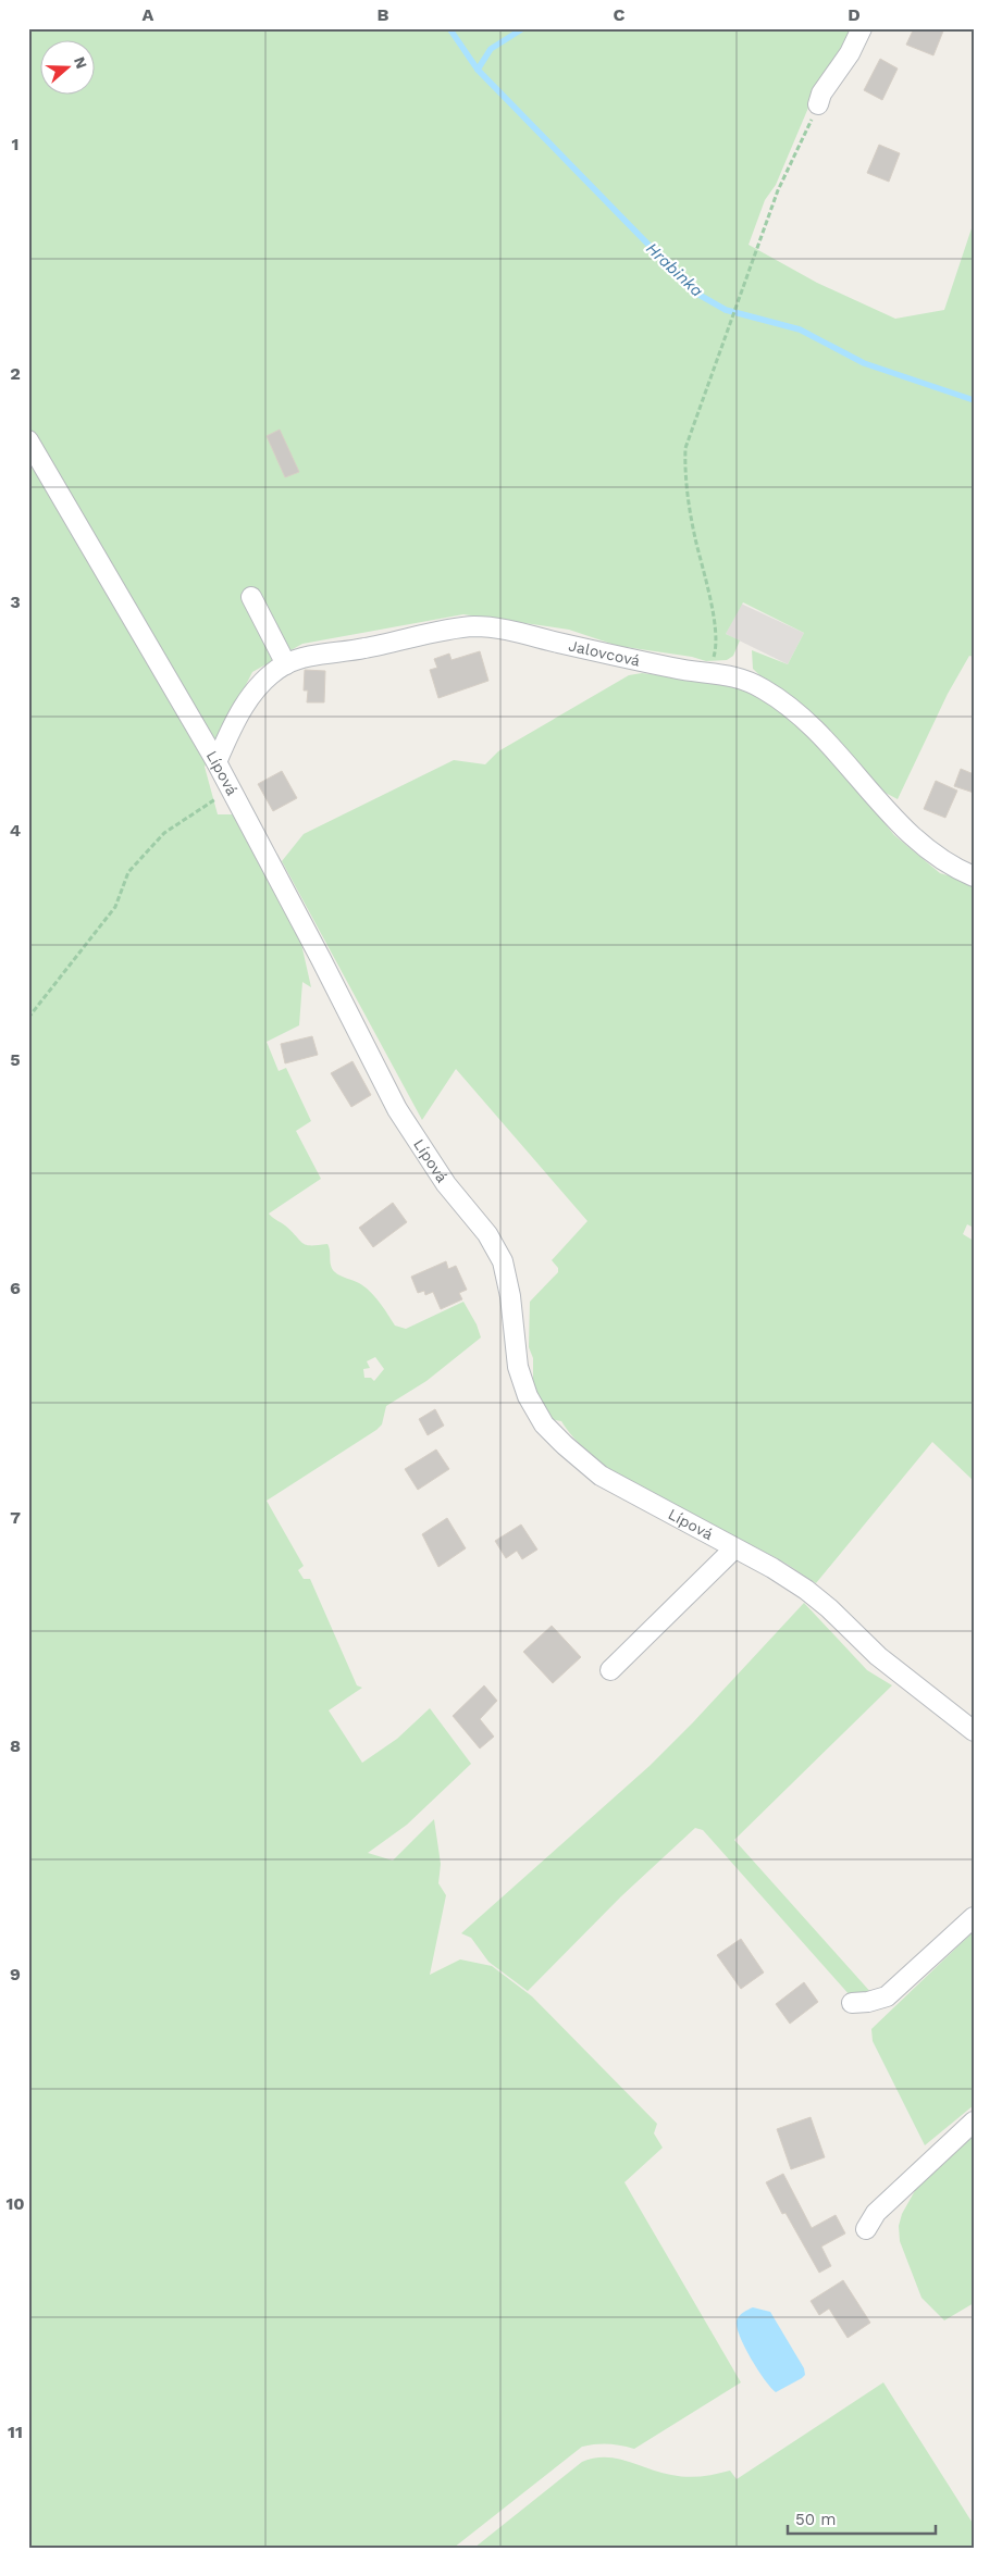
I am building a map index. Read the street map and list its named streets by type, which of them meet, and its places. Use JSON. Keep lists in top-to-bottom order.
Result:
{
  "streets": {
    "street": ["Jalovcová", "Lípová"]
  },
  "crossings": [
    ["Jalovcová", "Lípová"]
  ],
  "water": ["Hrabinka"],
  "scale_bar": "50 m",
  "north": "right",
  "grid": {
    "columns": [
      "A",
      "B",
      "C",
      "D"
    ],
    "rows": [
      "1",
      "2",
      "3",
      "4",
      "5",
      "6",
      "7",
      "8",
      "9",
      "10",
      "11"
    ]
  }
}
